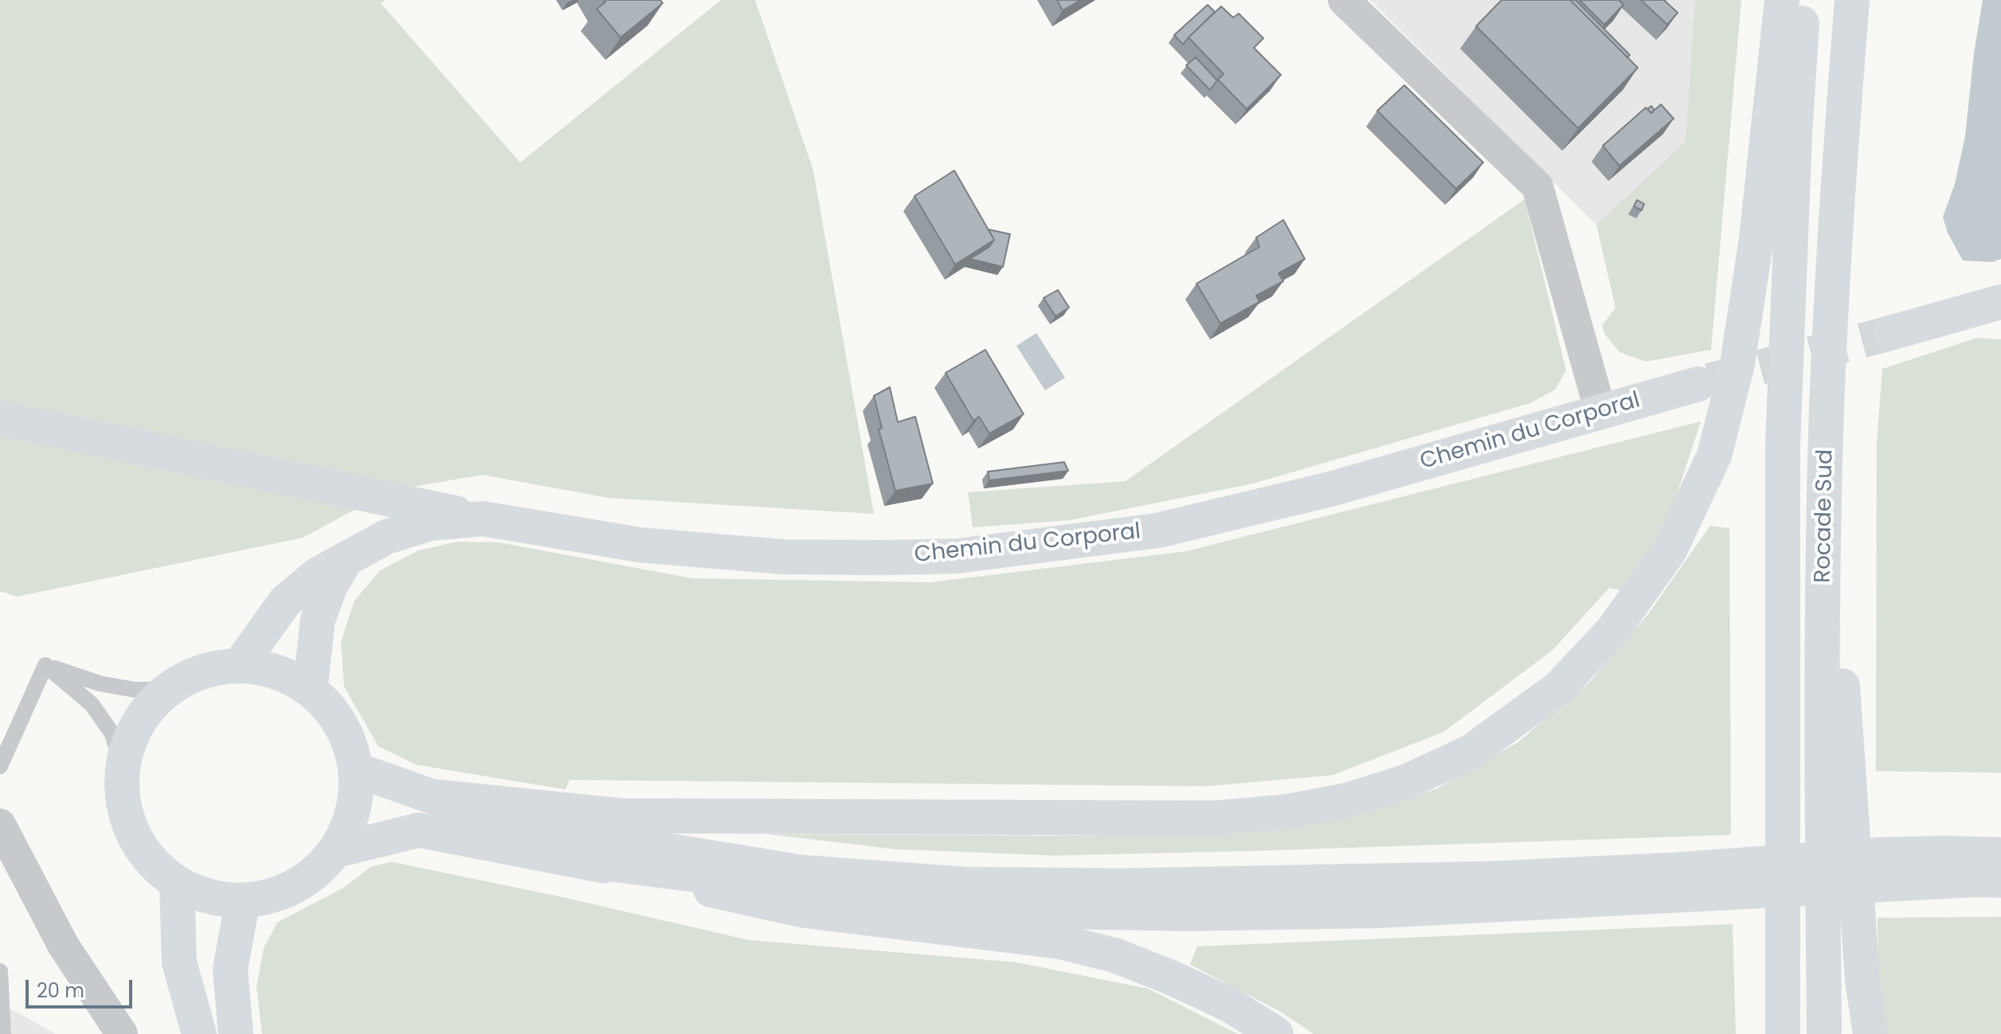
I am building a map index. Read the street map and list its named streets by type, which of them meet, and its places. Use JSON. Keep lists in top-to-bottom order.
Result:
{
  "streets": {
    "main road": ["Chemin du Corporal", "Rocade Sud"]
  },
  "scale_bar": "20 m"
}
